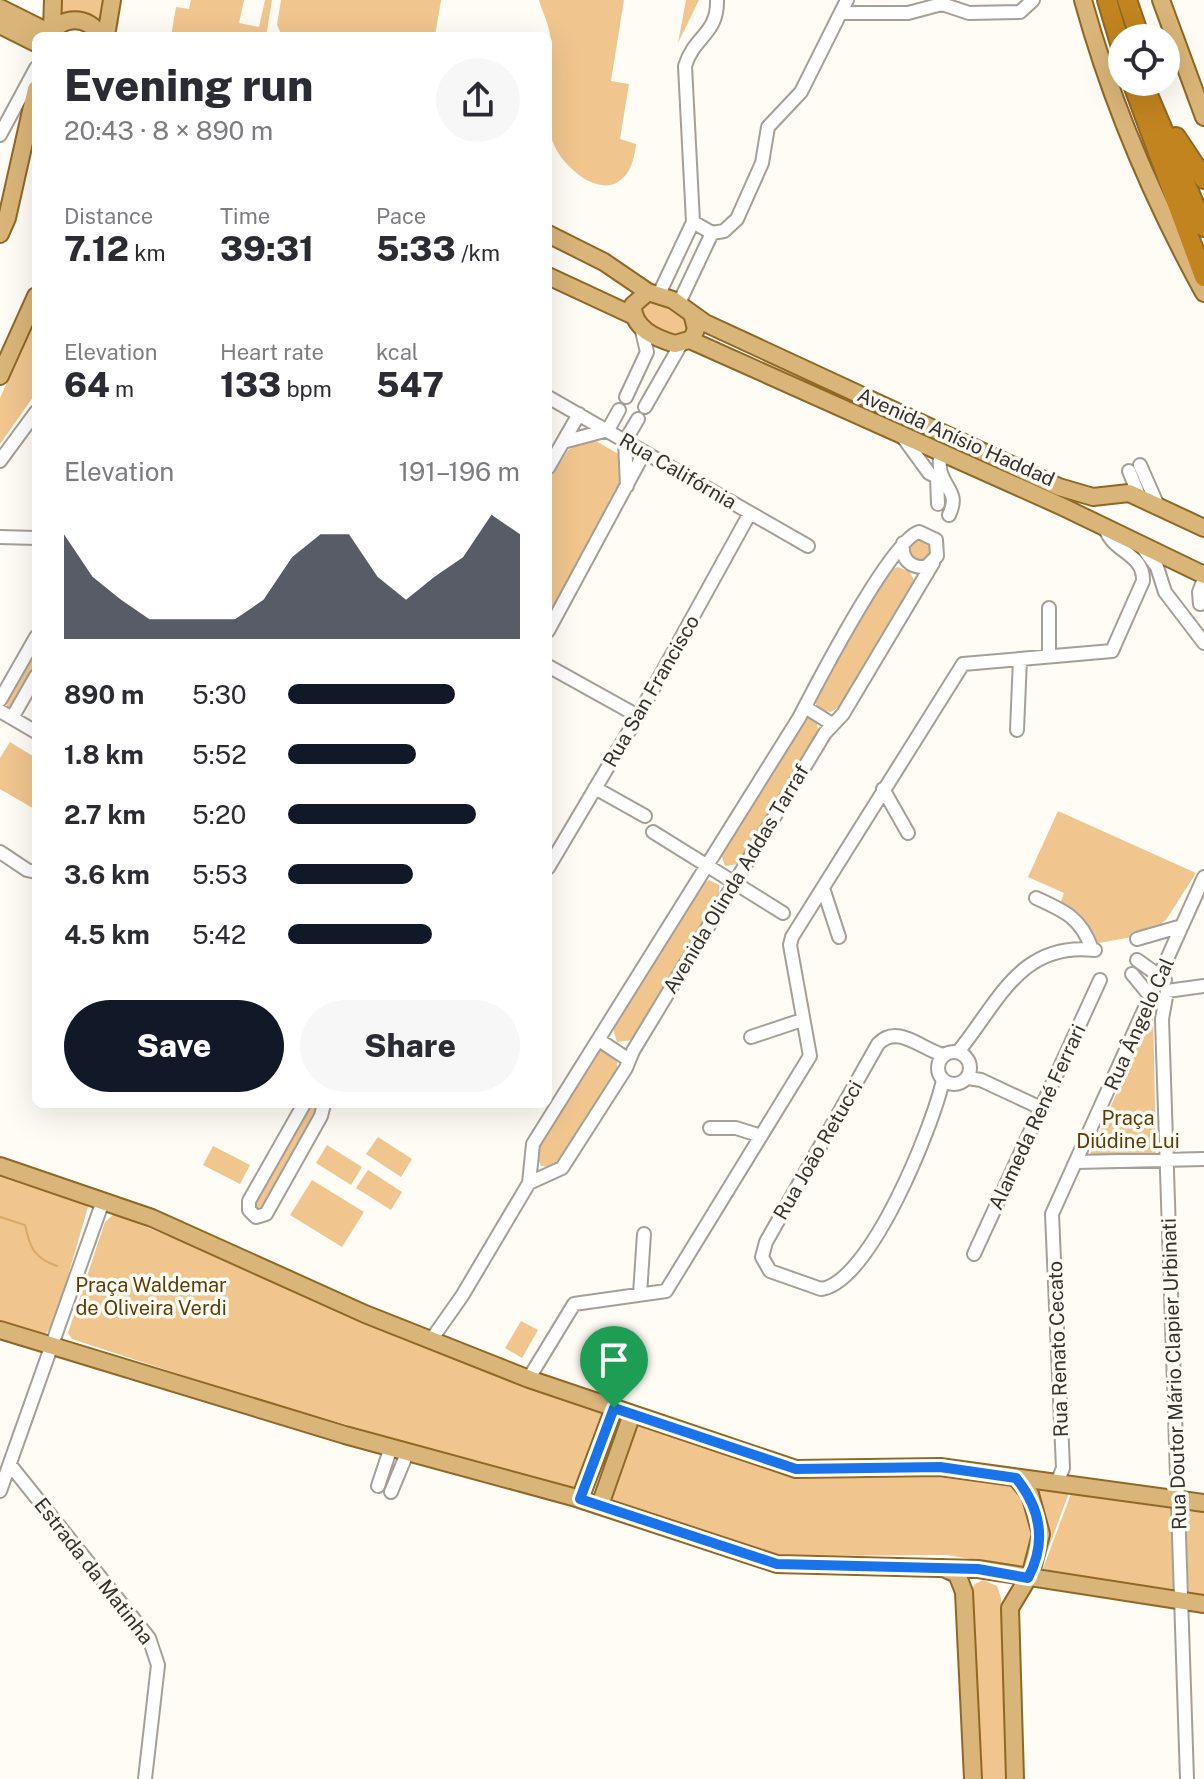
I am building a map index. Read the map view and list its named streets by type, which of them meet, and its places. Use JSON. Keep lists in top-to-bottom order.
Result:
{
  "streets": {
    "main road": ["Avenida Anísio Haddad"],
    "street": [
      "Rua Califórnia",
      "Rua San Francisco",
      "Avenida Olinda Addas Tarraf",
      "Rua Ângelo Cal",
      "Alameda René Ferrari",
      "Rua João Retucci",
      "Rua Renato Cecato",
      "Rua Doutor Mário Clapier Urbinati",
      "Estrada da Matinha"
    ]
  },
  "crossings": [
    ["Rua Califórnia", "Rua San Francisco"],
    ["Rua Ângelo Cal", "Rua Renato Cecato"]
  ],
  "parks": ["Praça Diúdine Lui", "Praça Waldemar de Oliveira Verdi"],
  "page": {
    "heading": ["Evening run", "20:43 · 8 × 890 m"],
    "stats": [
      ["Distance", "7.12 km"],
      ["Time", "39:31"],
      ["Pace", "5:33 /km"],
      ["Elevation", "64 m"],
      ["Heart rate", "133 bpm"],
      ["kcal", "547"]
    ],
    "chart": ["Elevation", "191–196 m"],
    "list": [
      {
        "name": "890 m",
        "note": "5:30"
      },
      {
        "name": "1.8 km",
        "note": "5:52"
      },
      {
        "name": "2.7 km",
        "note": "5:20"
      },
      {
        "name": "3.6 km",
        "note": "5:53"
      },
      {
        "name": "4.5 km",
        "note": "5:42"
      }
    ],
    "buttons": ["Save", "Share"]
  }
}
